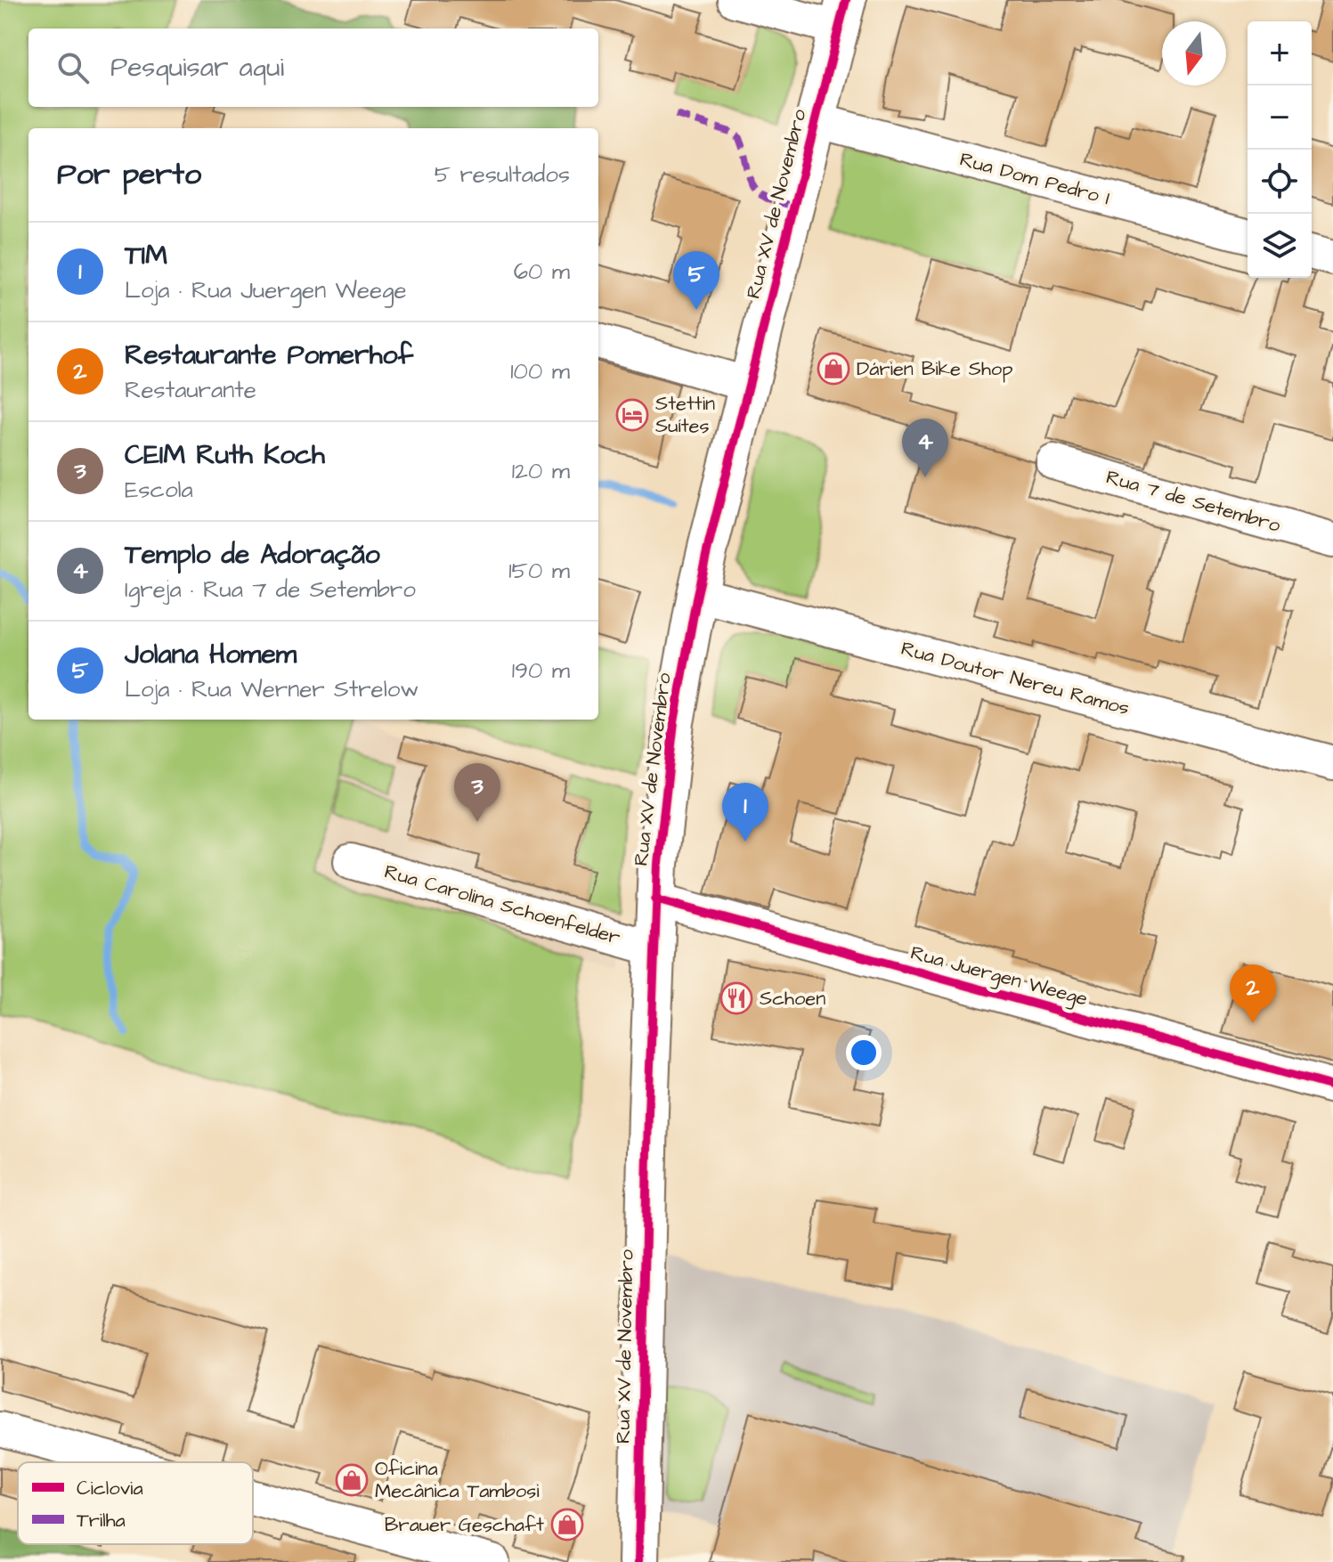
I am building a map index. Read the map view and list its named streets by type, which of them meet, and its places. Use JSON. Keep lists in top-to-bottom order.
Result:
{
  "streets": {
    "main road": ["Rua XV de Novembro"],
    "street": [
      "Rua Dom Pedro I",
      "Rua 7 de Setembro",
      "Rua Doutor Nereu Ramos",
      "Rua Carolina Schoenfelder",
      "Rua Juergen Weege"
    ]
  },
  "crossings": [
    ["Rua Dom Pedro I", "Rua XV de Novembro"],
    ["Rua XV de Novembro", "Rua Doutor Nereu Ramos"],
    ["Rua XV de Novembro", "Rua Carolina Schoenfelder"],
    ["Rua XV de Novembro", "Rua Juergen Weege"]
  ],
  "places": {
    "shop": ["Dárien Bike Shop", "Oficina Mecânica Tambosi", "Brauer Geschaft"],
    "hotel": ["Stettin Suítes"],
    "restaurant": ["Schoen"]
  },
  "legend": ["Ciclovia", "Trilha"],
  "north": "bottom",
  "page": {
    "map_buttons": ["+", "−"],
    "search": "Pesquisar aqui",
    "heading": ["Por perto", "5 resultados"],
    "list": [
      {
        "mark": "1",
        "name": "TIM",
        "note": "Loja · Rua Juergen Weege",
        "value": "60 m"
      },
      {
        "mark": "2",
        "name": "Restaurante Pomerhof",
        "note": "Restaurante",
        "value": "100 m"
      },
      {
        "mark": "3",
        "name": "CEIM Ruth Koch",
        "note": "Escola",
        "value": "120 m"
      },
      {
        "mark": "4",
        "name": "Templo de Adoração",
        "note": "Igreja · Rua 7 de Setembro",
        "value": "150 m"
      },
      {
        "mark": "5",
        "name": "Jolana Homem",
        "note": "Loja · Rua Werner Strelow",
        "value": "190 m"
      }
    ],
    "pins": [
      "5",
      "4",
      "3",
      "1",
      "2"
    ]
  }
}
